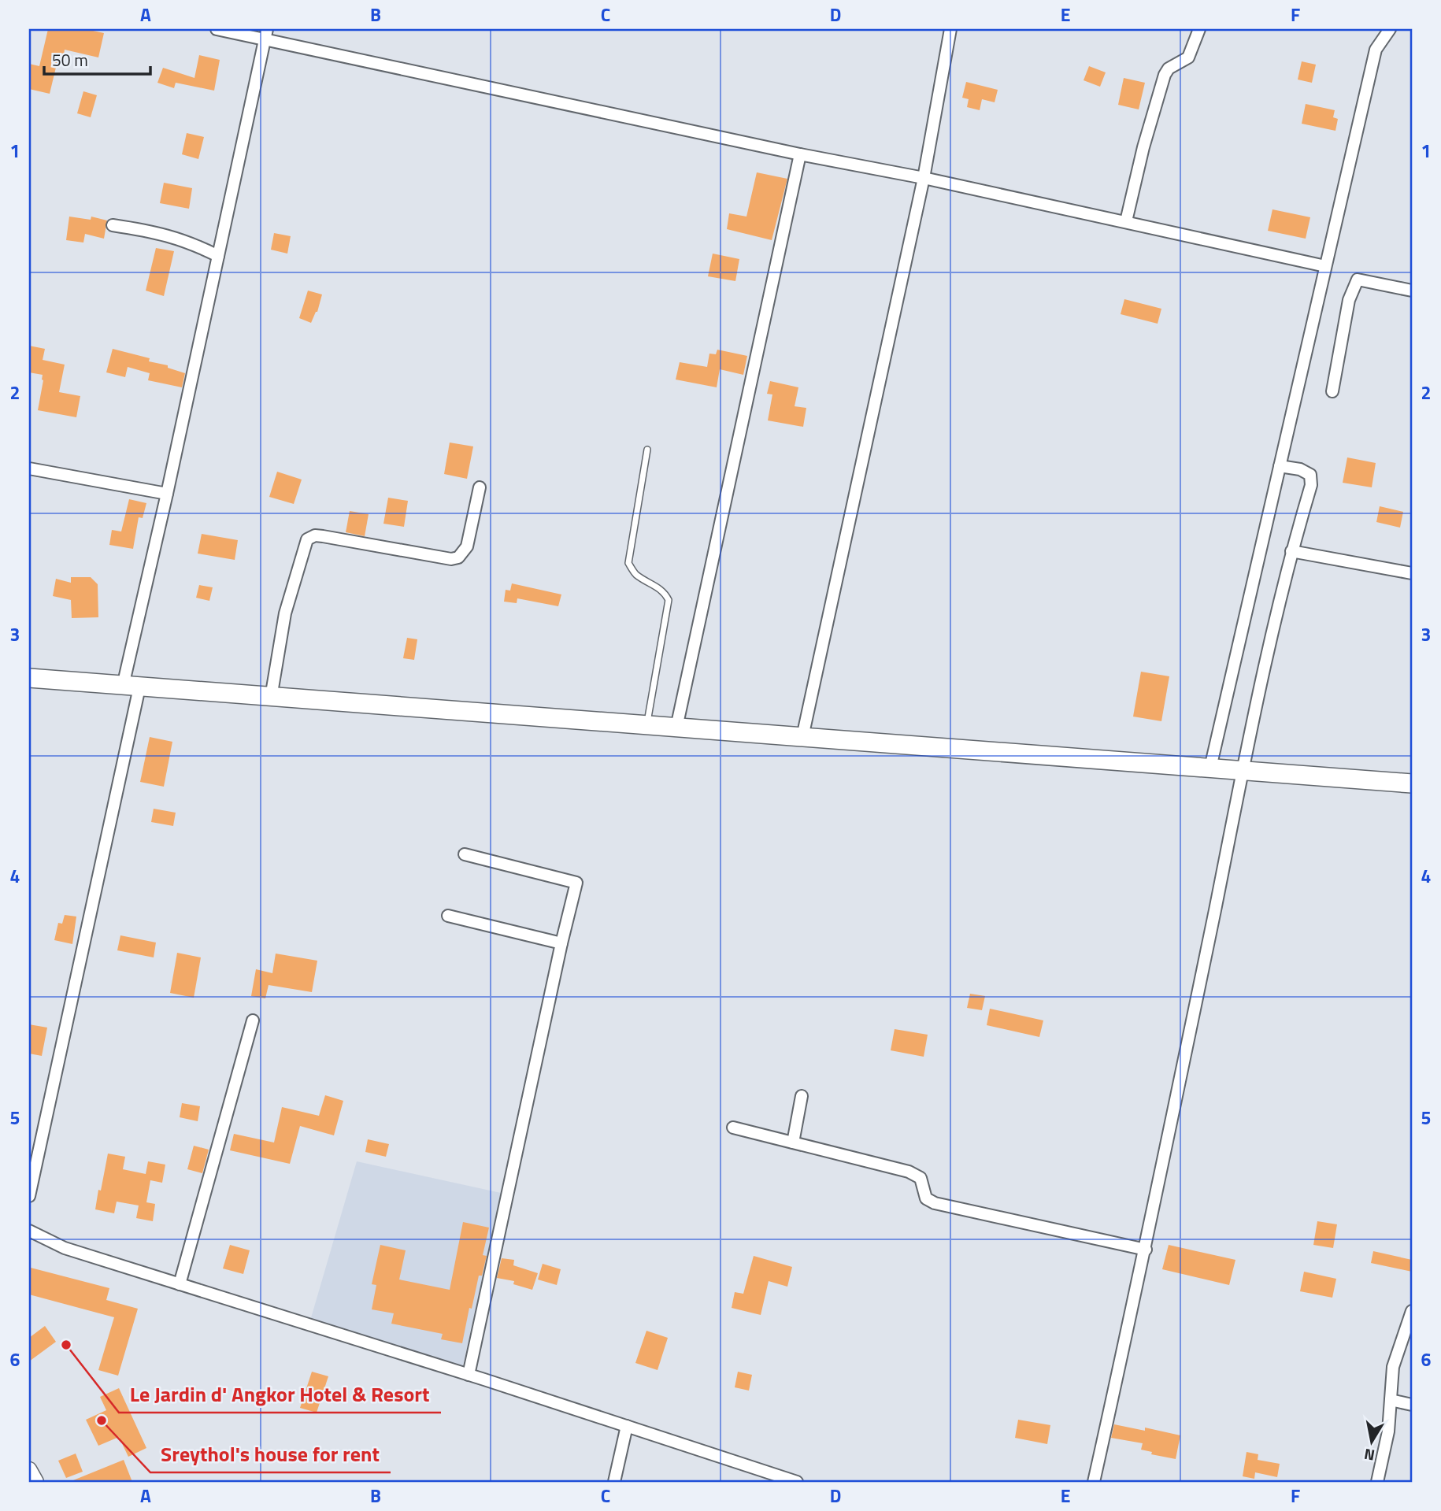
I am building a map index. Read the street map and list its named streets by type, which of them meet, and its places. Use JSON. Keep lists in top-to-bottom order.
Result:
{
  "places": ["Le Jardin d' Angkor Hotel & Resort", "Sreythol's house for rent"],
  "scale_bar": "50 m",
  "north": "bottom",
  "grid": {
    "columns": [
      "A",
      "B",
      "C",
      "D",
      "E",
      "F"
    ],
    "rows": [
      "1",
      "2",
      "3",
      "4",
      "5",
      "6"
    ]
  }
}
